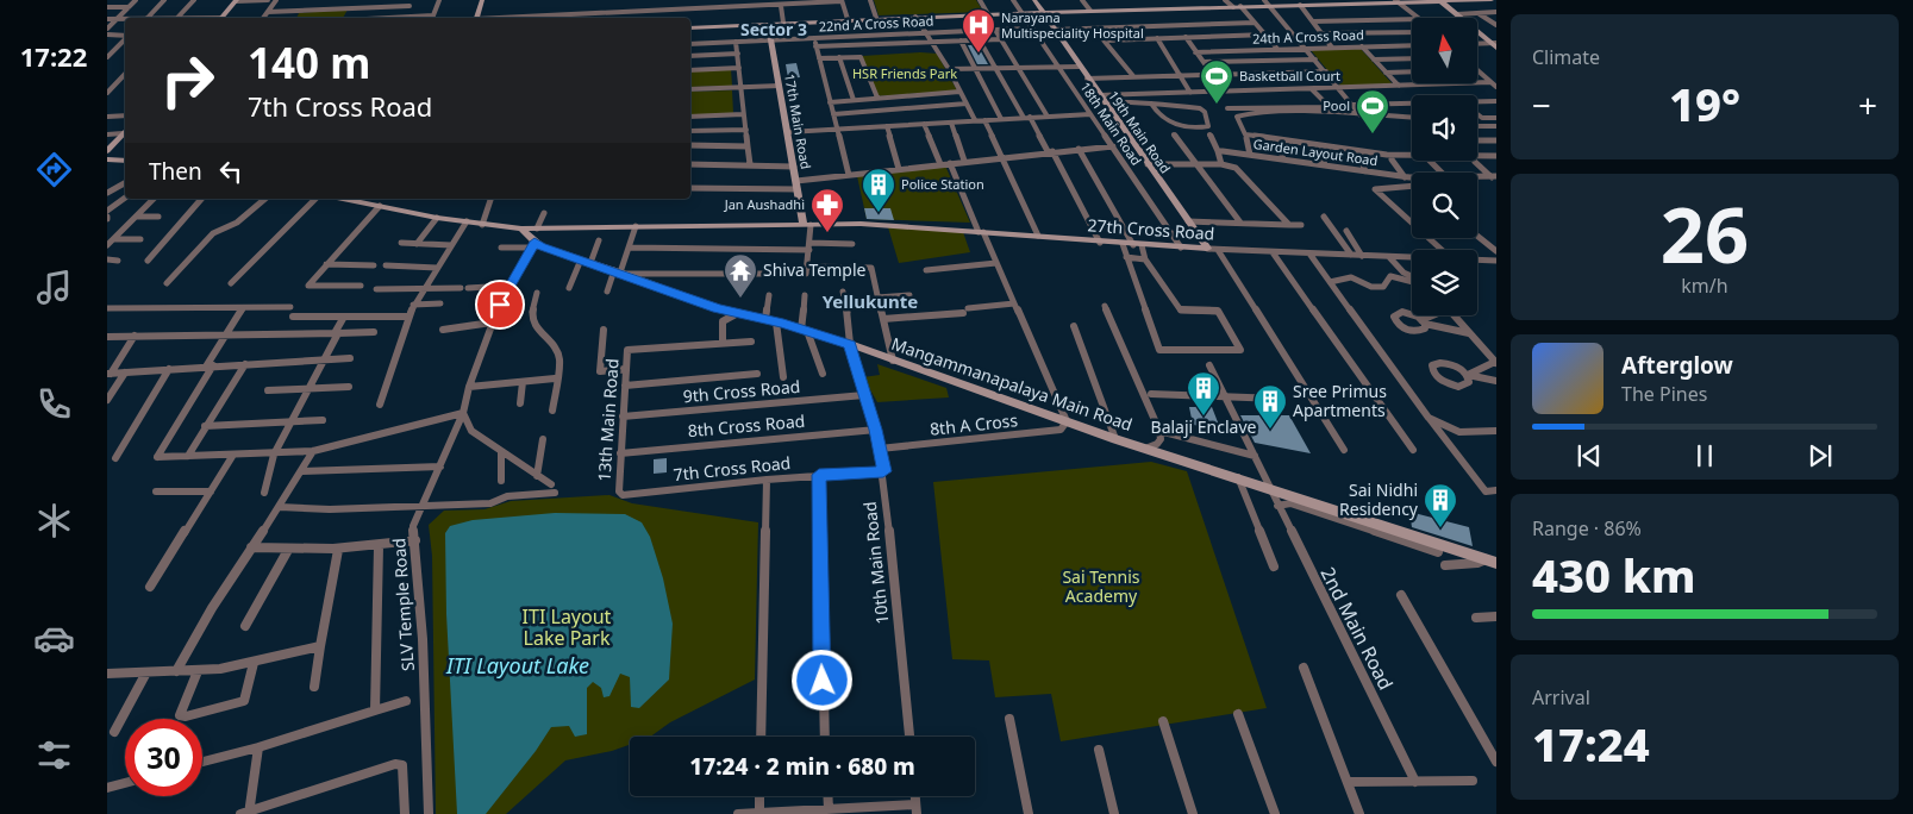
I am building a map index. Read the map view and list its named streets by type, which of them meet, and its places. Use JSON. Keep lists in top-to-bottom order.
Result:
{
  "streets": {
    "main road": ["19th Main Road"],
    "street": [
      "22nd A Cross Road",
      "24th A Cross Road",
      "17th Main Road",
      "18th Main Road",
      "Garden Layout Road",
      "27th Cross Road",
      "Mangammanapalaya Main Road",
      "9th Cross Road",
      "13th Main Road",
      "8th A Cross",
      "8th Cross Road",
      "7th Cross Road",
      "10th Main Road",
      "SLV Temple Road",
      "2nd Main Road"
    ]
  },
  "crossings": [
    ["22nd A Cross Road", "17th Main Road"],
    ["22nd A Cross Road", "18th Main Road"],
    ["17th Main Road", "27th Cross Road"],
    ["18th Main Road", "27th Cross Road"],
    ["19th Main Road", "27th Cross Road"],
    ["27th Cross Road", "Mangammanapalaya Main Road"],
    ["Mangammanapalaya Main Road", "8th A Cross"],
    ["Mangammanapalaya Main Road", "10th Main Road"],
    ["Mangammanapalaya Main Road", "SLV Temple Road"],
    ["Mangammanapalaya Main Road", "2nd Main Road"],
    ["9th Cross Road", "13th Main Road"],
    ["9th Cross Road", "10th Main Road"],
    ["13th Main Road", "8th Cross Road"],
    ["13th Main Road", "7th Cross Road"],
    ["8th A Cross", "10th Main Road"],
    ["8th Cross Road", "10th Main Road"],
    ["7th Cross Road", "10th Main Road"]
  ],
  "districts": ["Sector 3", "Yellukunte"],
  "water": ["ITI Layout Lake"],
  "parks": ["HSR Friends Park", "Sai Tennis Academy", "ITI Layout Lake Park"],
  "places": {
    "hospital": ["Narayana Multispeciality Hospital"],
    "sports": ["Basketball Court", "Pool"],
    "building": [
      "Police Station",
      "Balaji Enclave",
      "Sree Primus Apartments",
      "Sai Nidhi Residency"
    ],
    "pharmacy": ["Jan Aushadhi"],
    "temple": ["Shiva Temple"]
  },
  "north": "top",
  "page": {
    "tabs": "17:22",
    "tile": [
      "Climate",
      ["26", "km/h"],
      ["Range · 86%", "430 km"],
      ["Arrival", "17:24"]
    ],
    "turn": ["140 m", "7th Cross Road"],
    "heat": ["−", "19°", "+"],
    "then": "Then",
    "song": ["Afterglow", "The Pines"],
    "limit": "30",
    "trip": "17:24 · 2 min · 680 m"
  }
}
